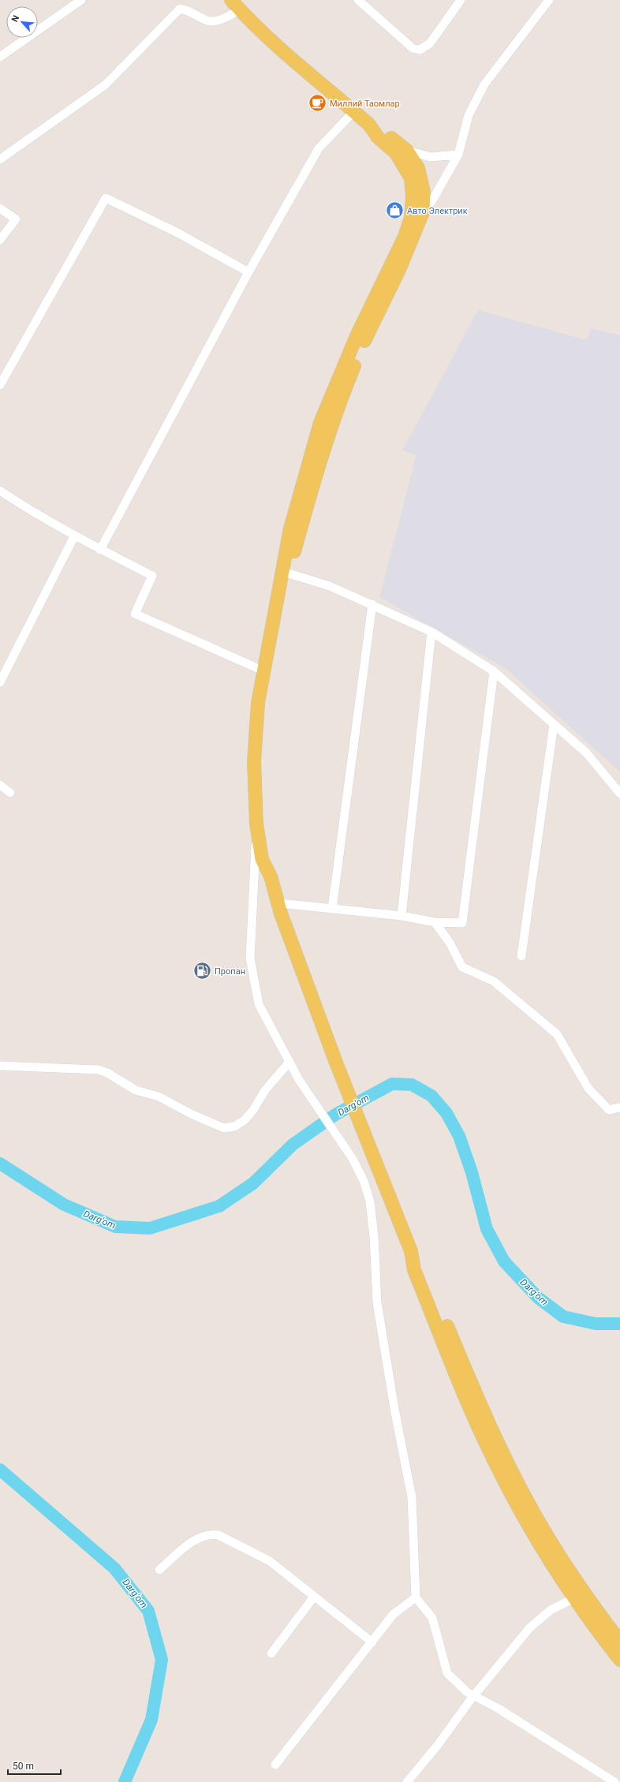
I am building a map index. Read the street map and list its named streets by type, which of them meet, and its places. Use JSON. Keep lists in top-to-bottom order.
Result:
{
  "water": ["Darg'om"],
  "places": {
    "cafe": ["Миллий Таомлар"],
    "shop": ["Авто Электрик"],
    "fuel station": ["Пропан"]
  },
  "scale_bar": "50 m",
  "north": "top left"
}
